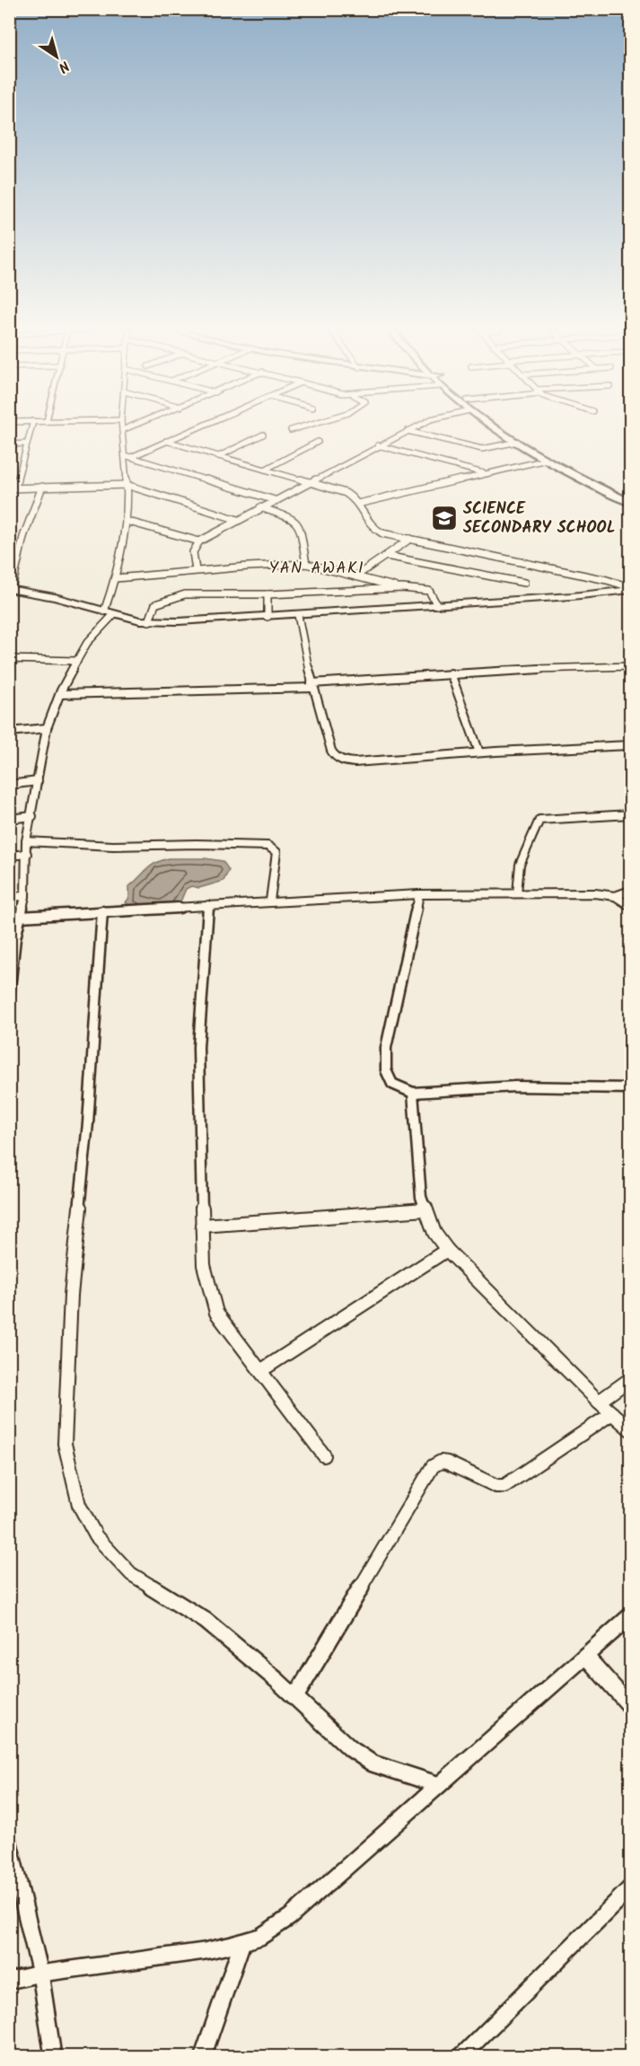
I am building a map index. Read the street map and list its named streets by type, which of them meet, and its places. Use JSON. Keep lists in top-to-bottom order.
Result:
{
  "districts": ["YAN AWAKI"],
  "places": {
    "school or university": ["SCIENCE SECONDARY SCHOOL"]
  },
  "north": "bottom right"
}
